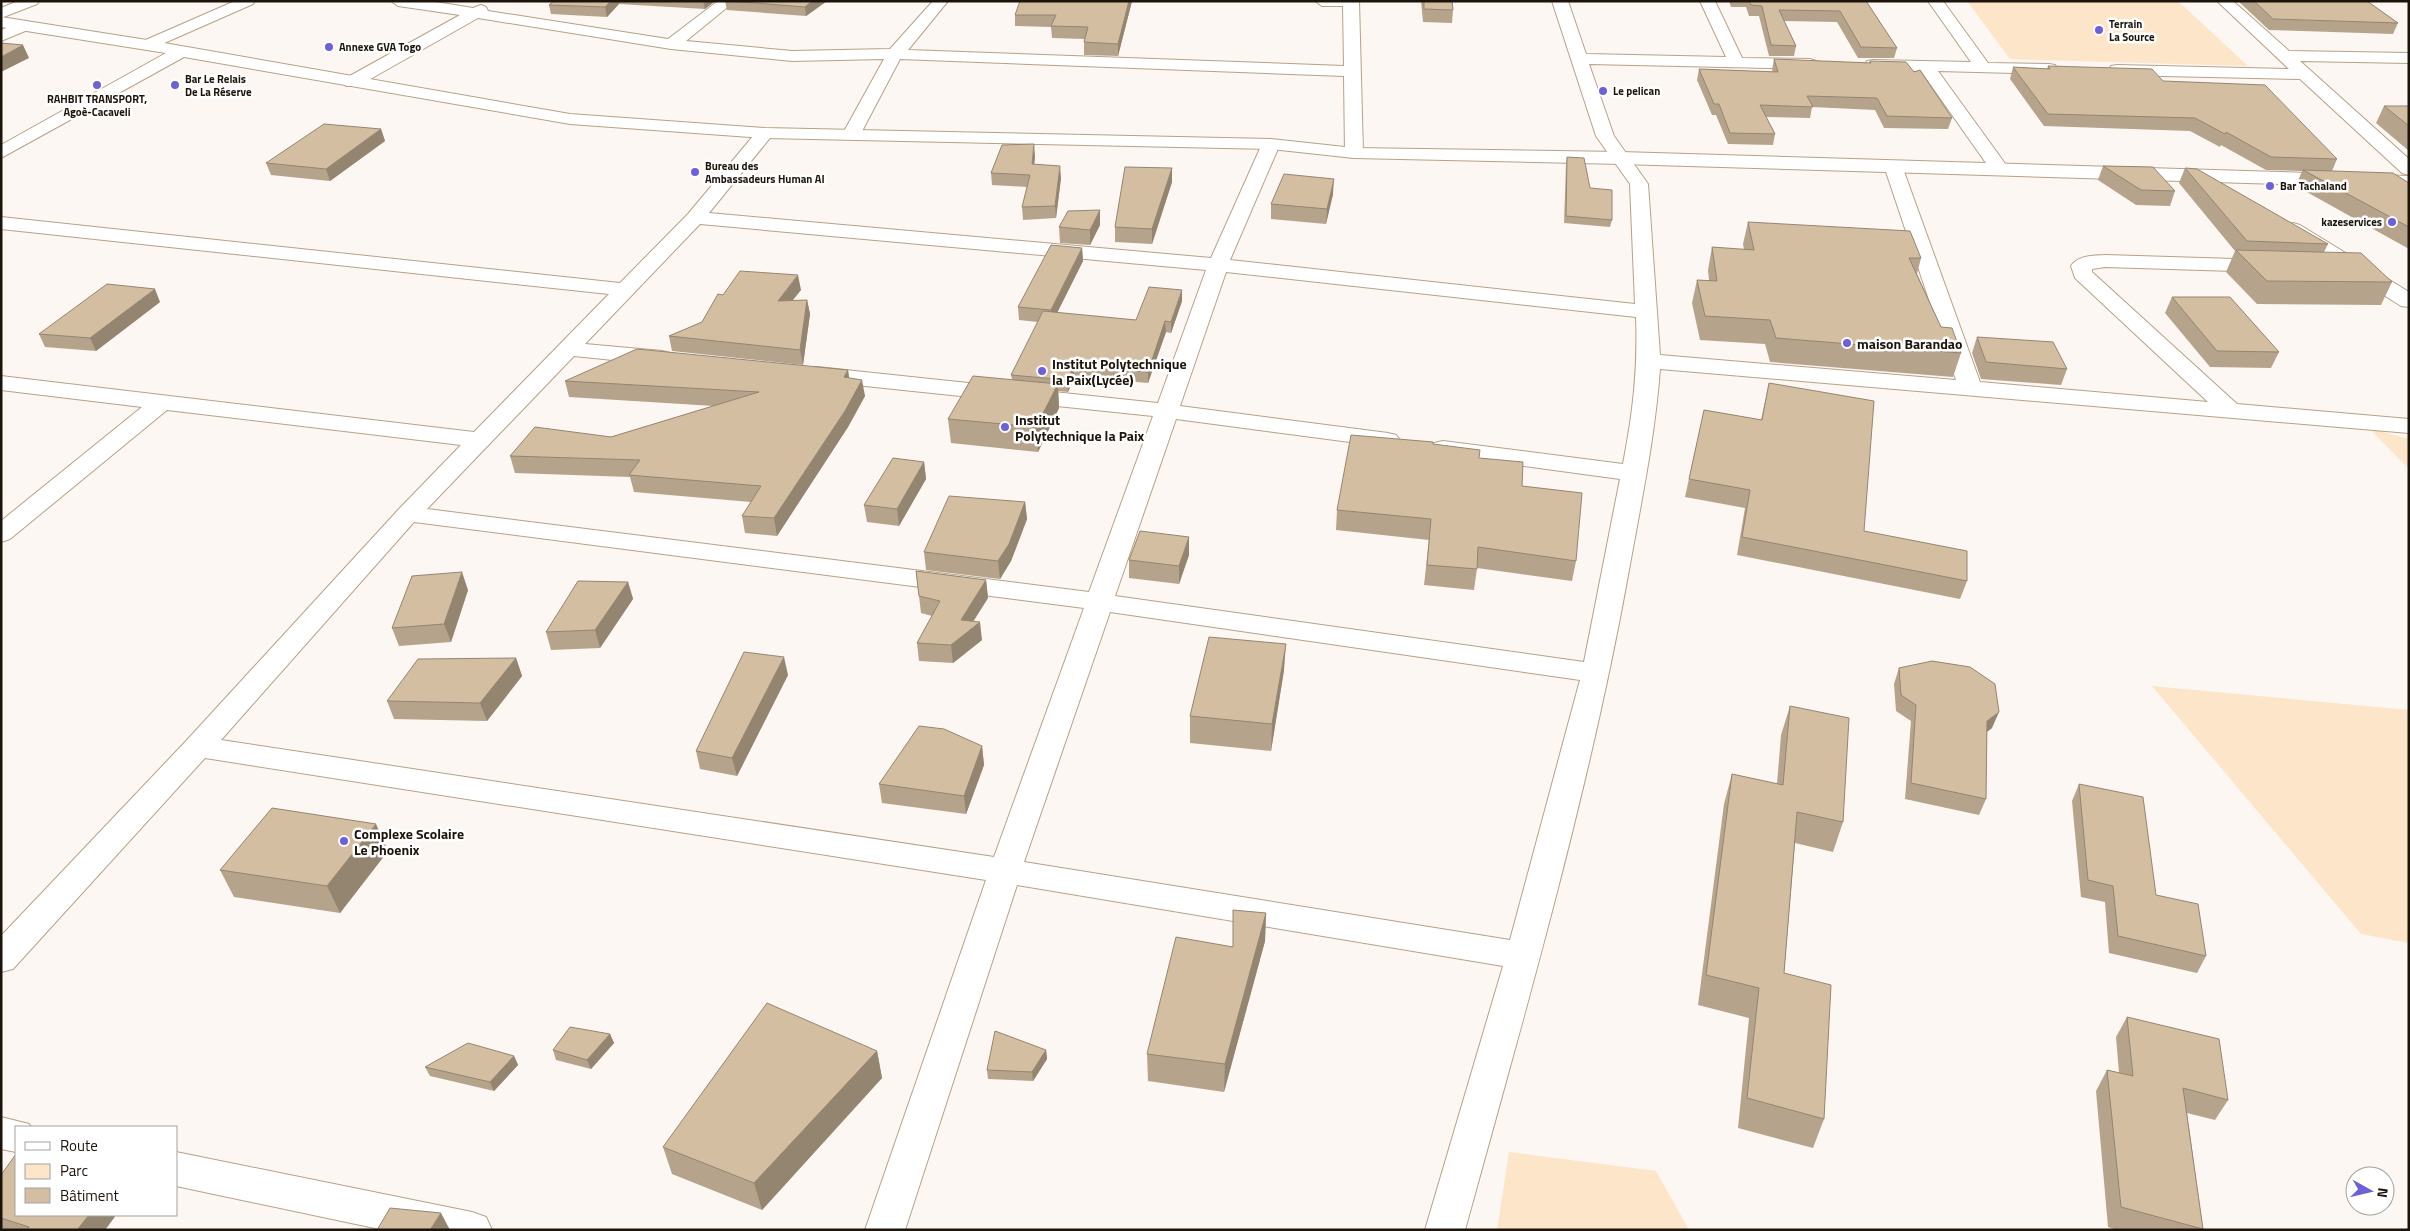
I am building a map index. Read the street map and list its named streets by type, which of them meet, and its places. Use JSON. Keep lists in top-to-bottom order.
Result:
{
  "places": [
    "Terrain La Source",
    "Annexe GVA Togo",
    "RAHBIT TRANSPORT, Agoè-Cacaveli",
    "Bar Le Relais De La Réserve",
    "Le pelican",
    "Bureau des Ambassadeurs Human AI",
    "Bar Tachaland",
    "kazeservices",
    "maison Barandao",
    "Institut Polytechnique la Paix(Lycée)",
    "Institut Polytechnique la Paix",
    "Complexe Scolaire Le Phoenix"
  ],
  "legend": ["Route", "Parc", "Bâtiment"],
  "north": "right"
}
